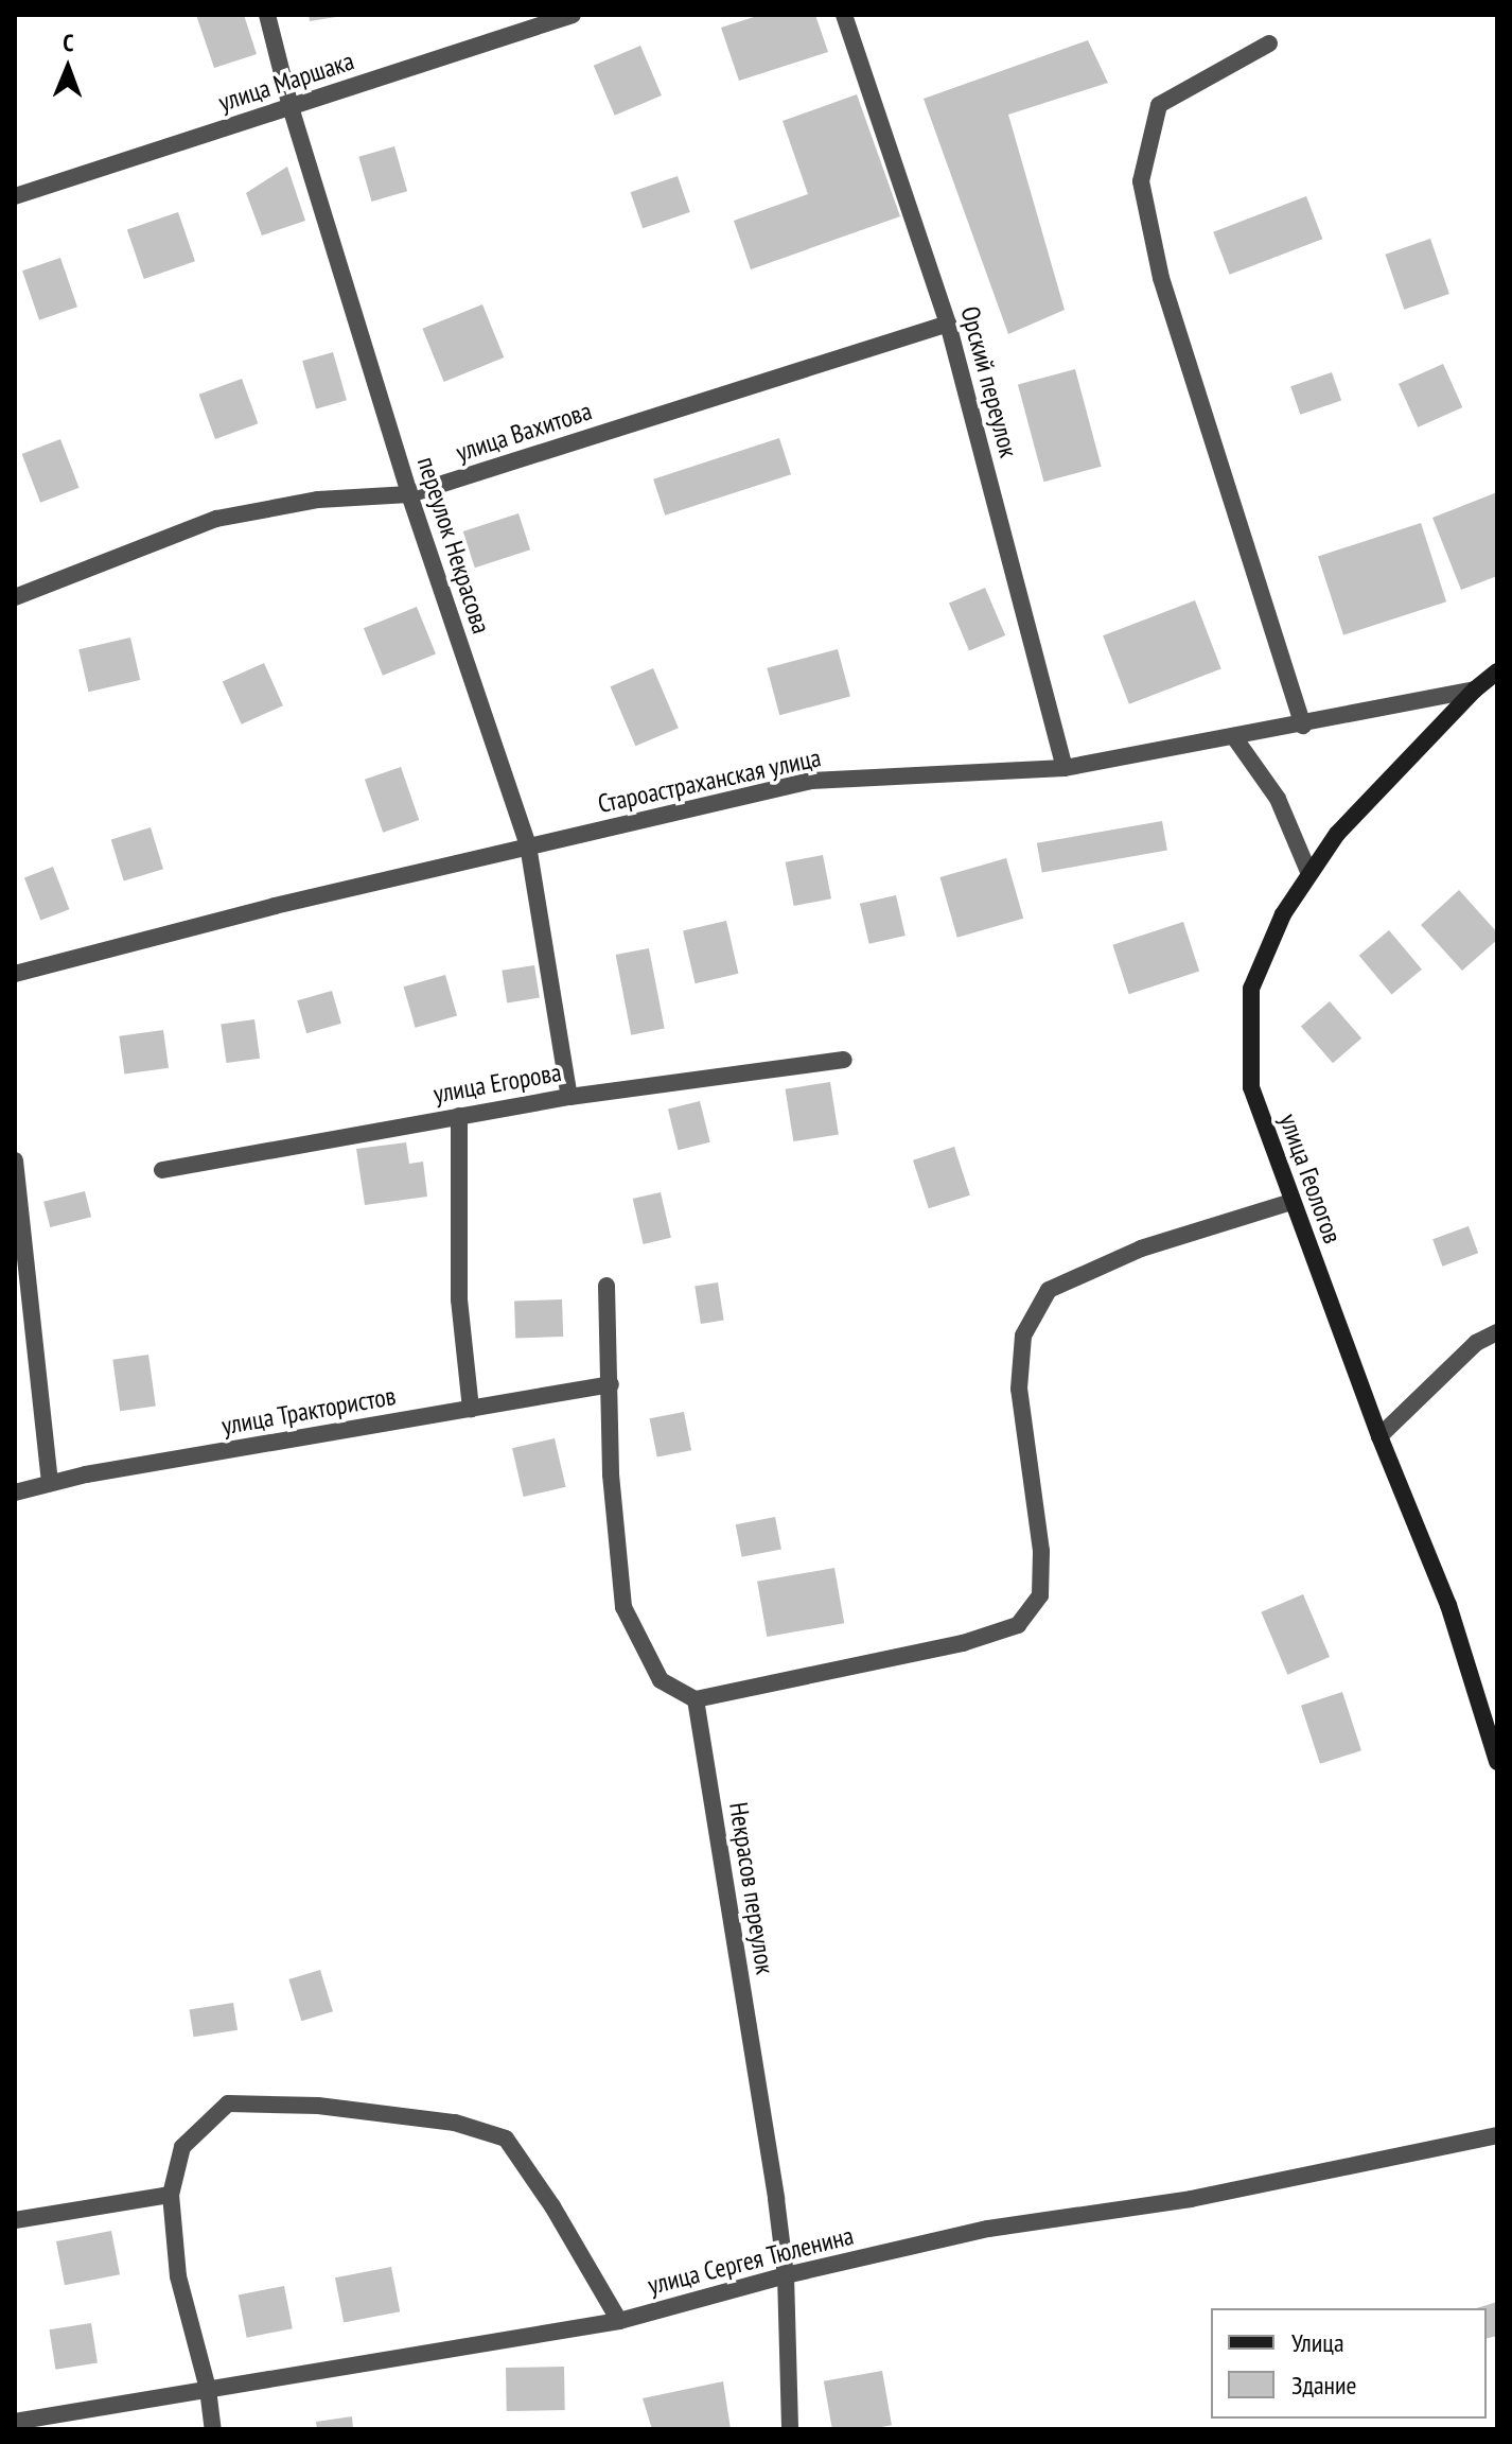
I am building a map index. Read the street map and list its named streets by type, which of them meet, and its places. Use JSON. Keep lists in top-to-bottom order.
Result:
{
  "streets": {
    "street": [
      "улица Маршака",
      "Орский переулок",
      "улица Вахитова",
      "переулок Некрасова",
      "Староастраханская улица",
      "улица Егорова",
      "улица Геологов",
      "улица Трактористов",
      "Некрасов переулок",
      "улица Сергея Тюленина"
    ]
  },
  "crossings": [
    ["улица Маршака", "переулок Некрасова"],
    ["Орский переулок", "улица Вахитова"],
    ["Орский переулок", "Староастраханская улица"],
    ["улица Вахитова", "переулок Некрасова"],
    ["переулок Некрасова", "Староастраханская улица"],
    ["переулок Некрасова", "улица Егорова"],
    ["Староастраханская улица", "улица Геологов"],
    ["Некрасов переулок", "улица Сергея Тюленина"]
  ],
  "legend": ["Улица", "Здание"],
  "north": "top"
}
